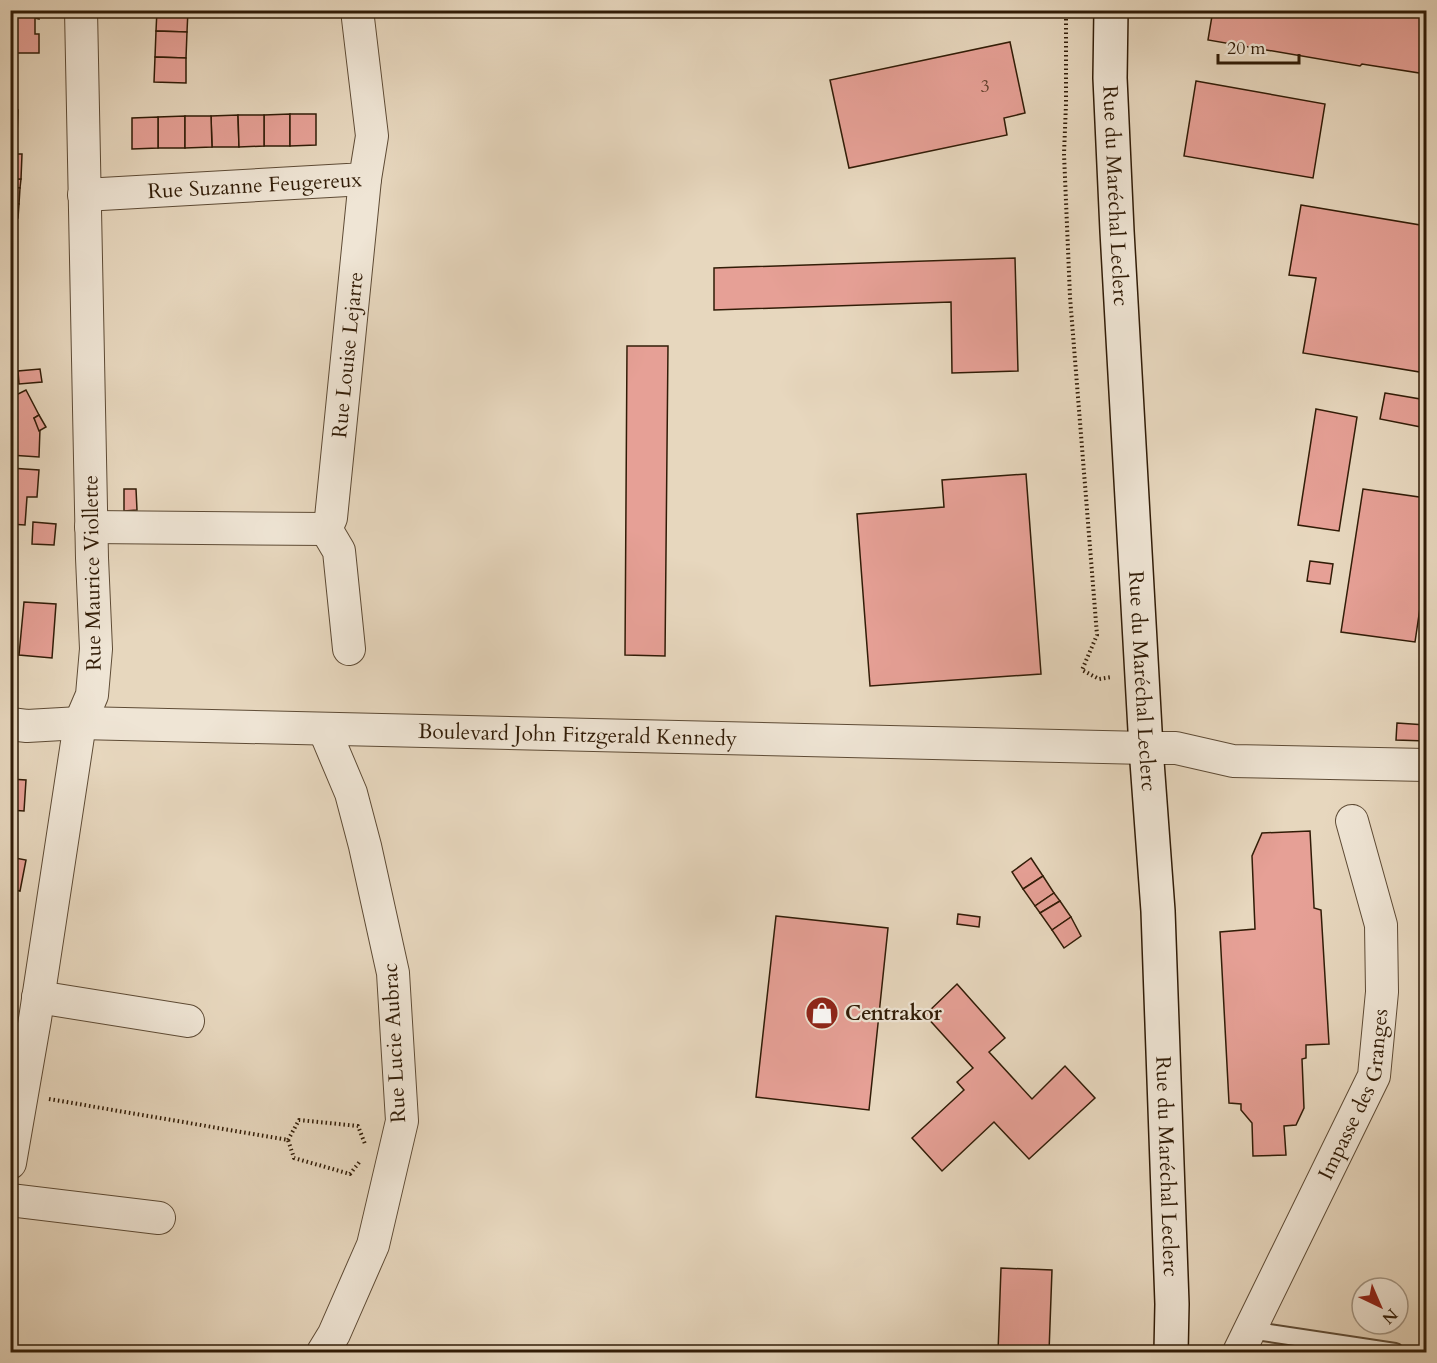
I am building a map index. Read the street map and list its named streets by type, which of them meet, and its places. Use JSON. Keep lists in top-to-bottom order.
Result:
{
  "streets": {
    "main road": ["Rue du Maréchal Leclerc"],
    "street": [
      "Rue Suzanne Feugereux",
      "Rue Louise Lejarre",
      "Rue Maurice Viollette",
      "Boulevard John Fitzgerald Kennedy",
      "Rue Lucie Aubrac",
      "Impasse des Granges"
    ]
  },
  "crossings": [
    ["Rue Suzanne Feugereux", "Rue Louise Lejarre"],
    ["Rue Suzanne Feugereux", "Rue Maurice Viollette"],
    ["Rue du Maréchal Leclerc", "Boulevard John Fitzgerald Kennedy"],
    ["Rue Maurice Viollette", "Boulevard John Fitzgerald Kennedy"],
    ["Boulevard John Fitzgerald Kennedy", "Rue Lucie Aubrac"]
  ],
  "places": {
    "shop": ["Centrakor"]
  },
  "house_numbers": ["3"],
  "scale_bar": "20 m",
  "north": "bottom right"
}
